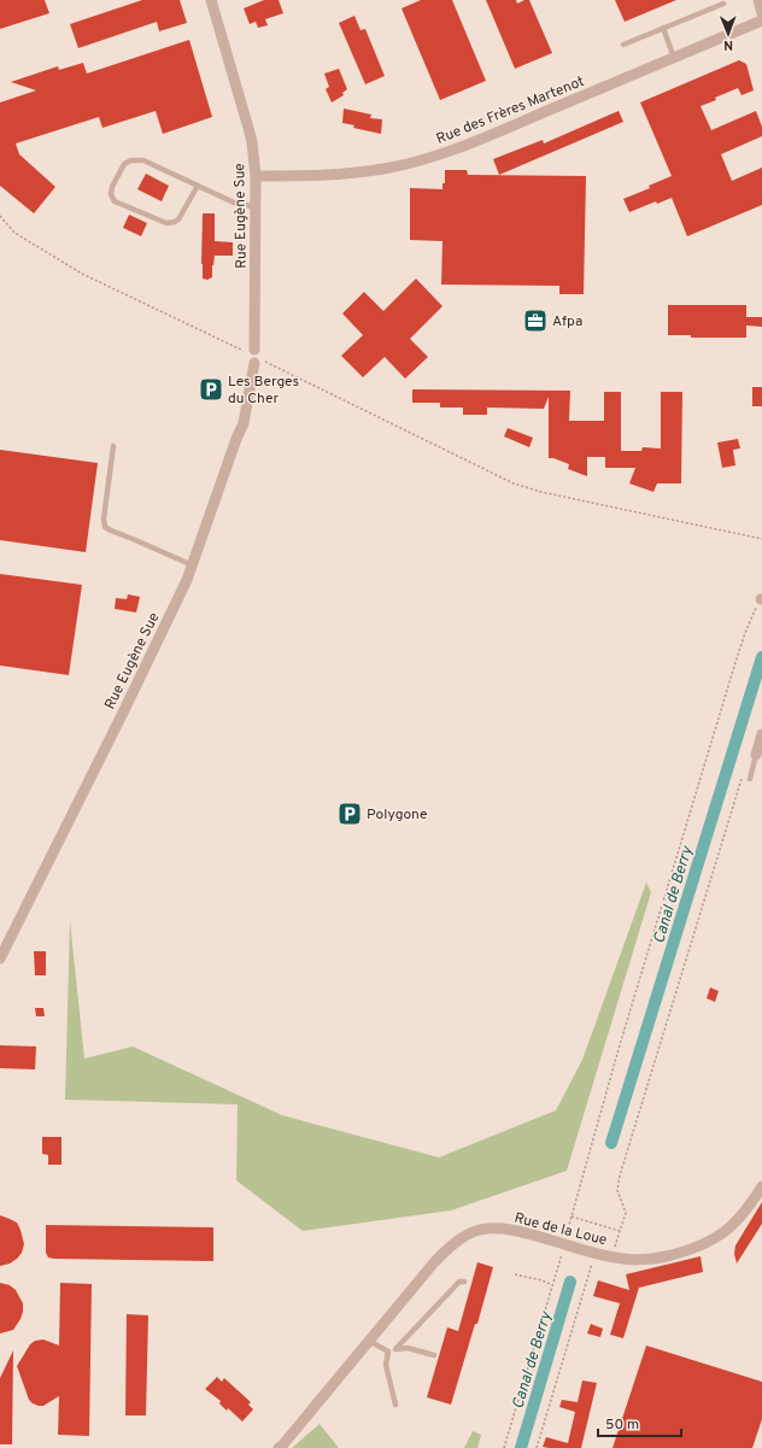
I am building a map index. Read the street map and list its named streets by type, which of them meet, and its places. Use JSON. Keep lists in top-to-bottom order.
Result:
{
  "streets": {
    "street": ["Rue des Frères Martenot", "Rue Eugène Sue", "Rue de la Loue"]
  },
  "crossings": [
    ["Rue des Frères Martenot", "Rue Eugène Sue"]
  ],
  "water": ["Canal de Berry"],
  "places": {
    "office": ["Afpa"],
    "parking": ["Les Berges du Cher", "Polygone"]
  },
  "scale_bar": "50 m",
  "north": "bottom"
}
